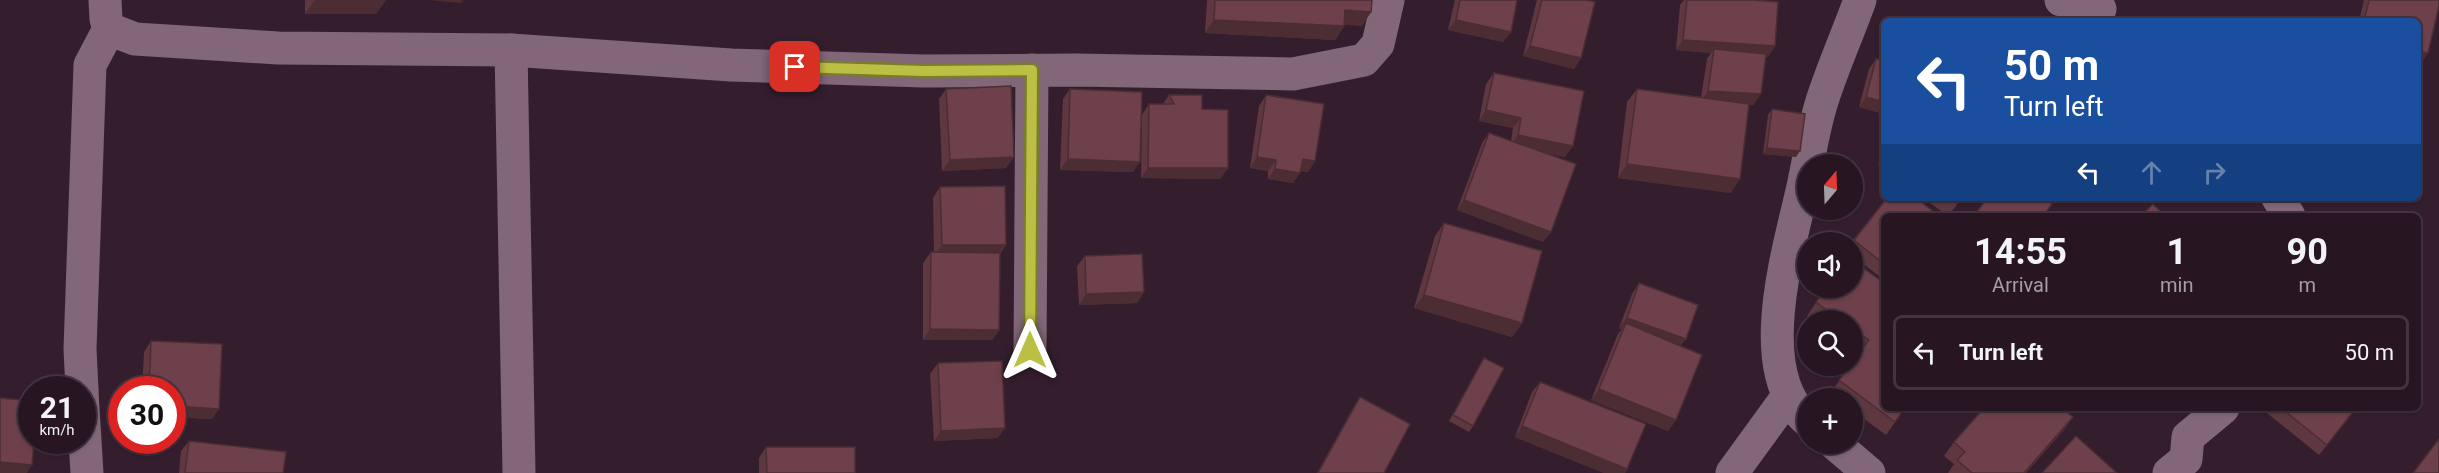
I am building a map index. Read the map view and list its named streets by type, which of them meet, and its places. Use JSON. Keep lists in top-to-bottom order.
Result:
{
  "north": "top",
  "page": {
    "turn": ["50 m", "Turn left"],
    "map_buttons": "+",
    "eta": [
      "14:55",
      "Arrival",
      "1",
      "min",
      "90",
      "m"
    ],
    "list": [
      {
        "name": "Turn left",
        "value": "50 m"
      }
    ],
    "speed": "21 km/h",
    "limit": "30"
  }
}
